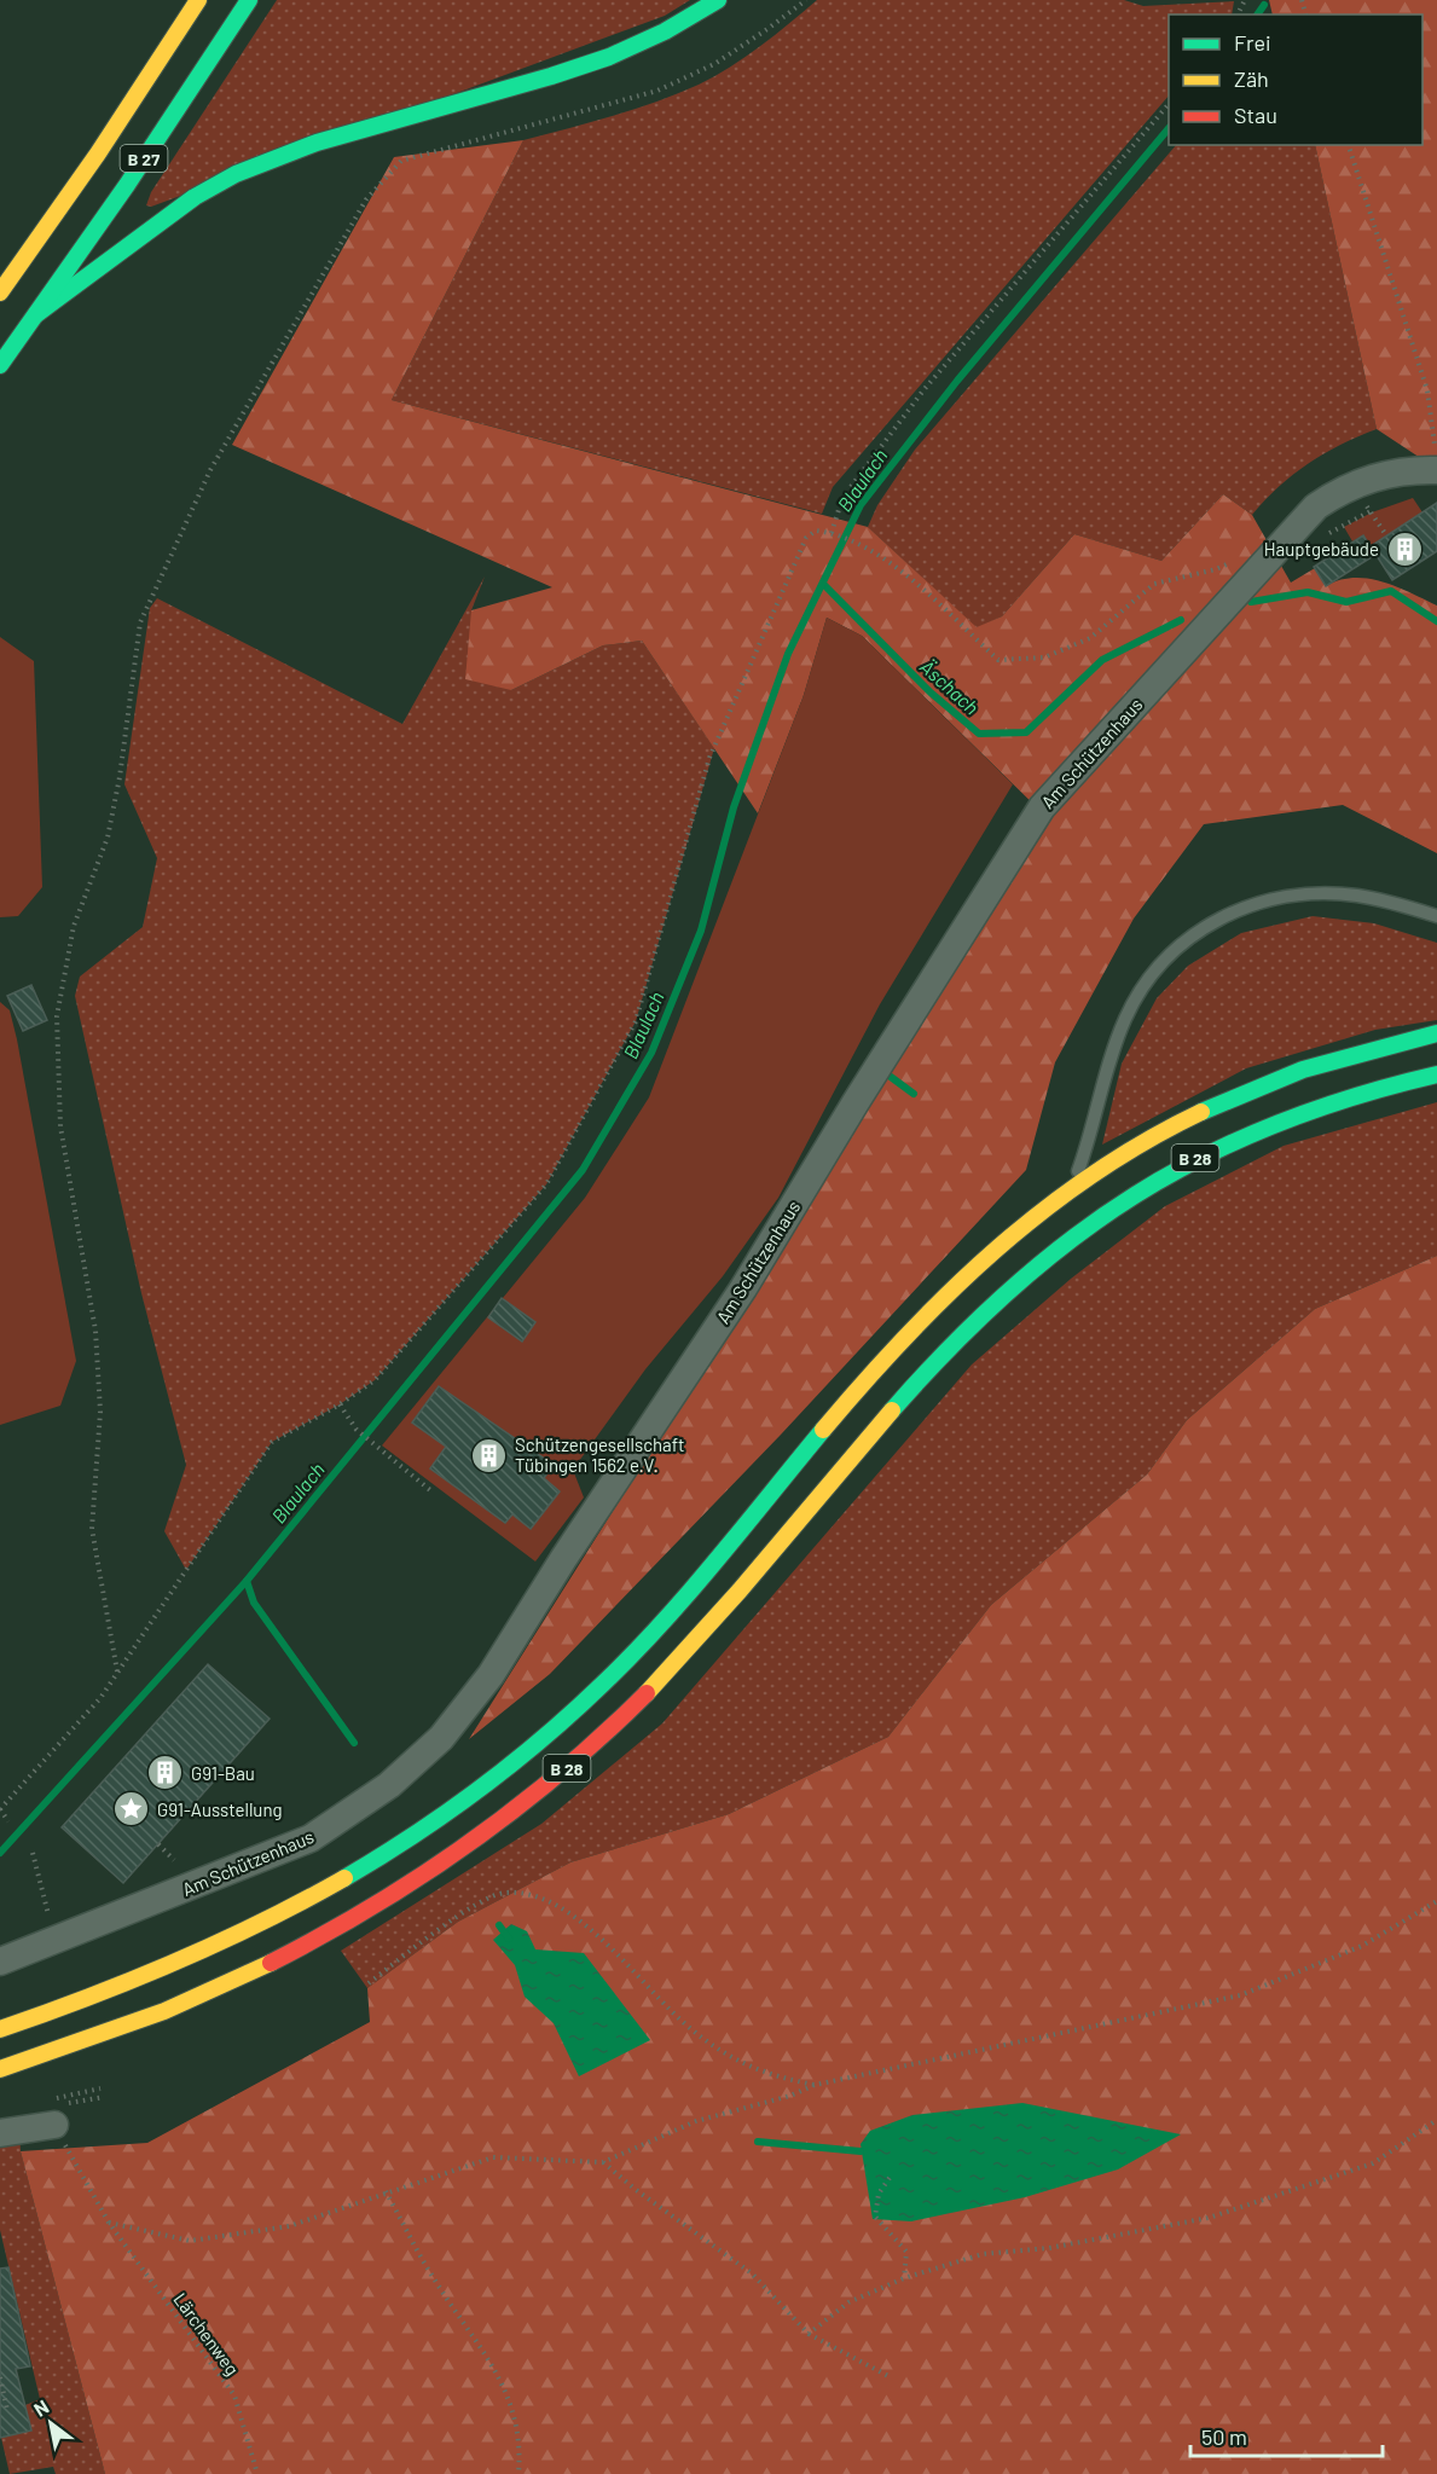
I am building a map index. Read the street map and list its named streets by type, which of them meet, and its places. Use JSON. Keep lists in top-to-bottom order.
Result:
{
  "streets": {
    "highway": ["B 27", "B 28"],
    "street": ["Am Schützenhaus"],
    "path": ["Lärchenweg"]
  },
  "water": ["Blaulach", "Äschach"],
  "places": {
    "building": ["Hauptgebäude", "Schützengesellschaft Tübingen 1562 e.V.", "G91-Bau"],
    "place": ["G91-Ausstellung"]
  },
  "legend": ["Frei", "Zäh", "Stau"],
  "scale_bar": "50 m",
  "north": "top left"
}
